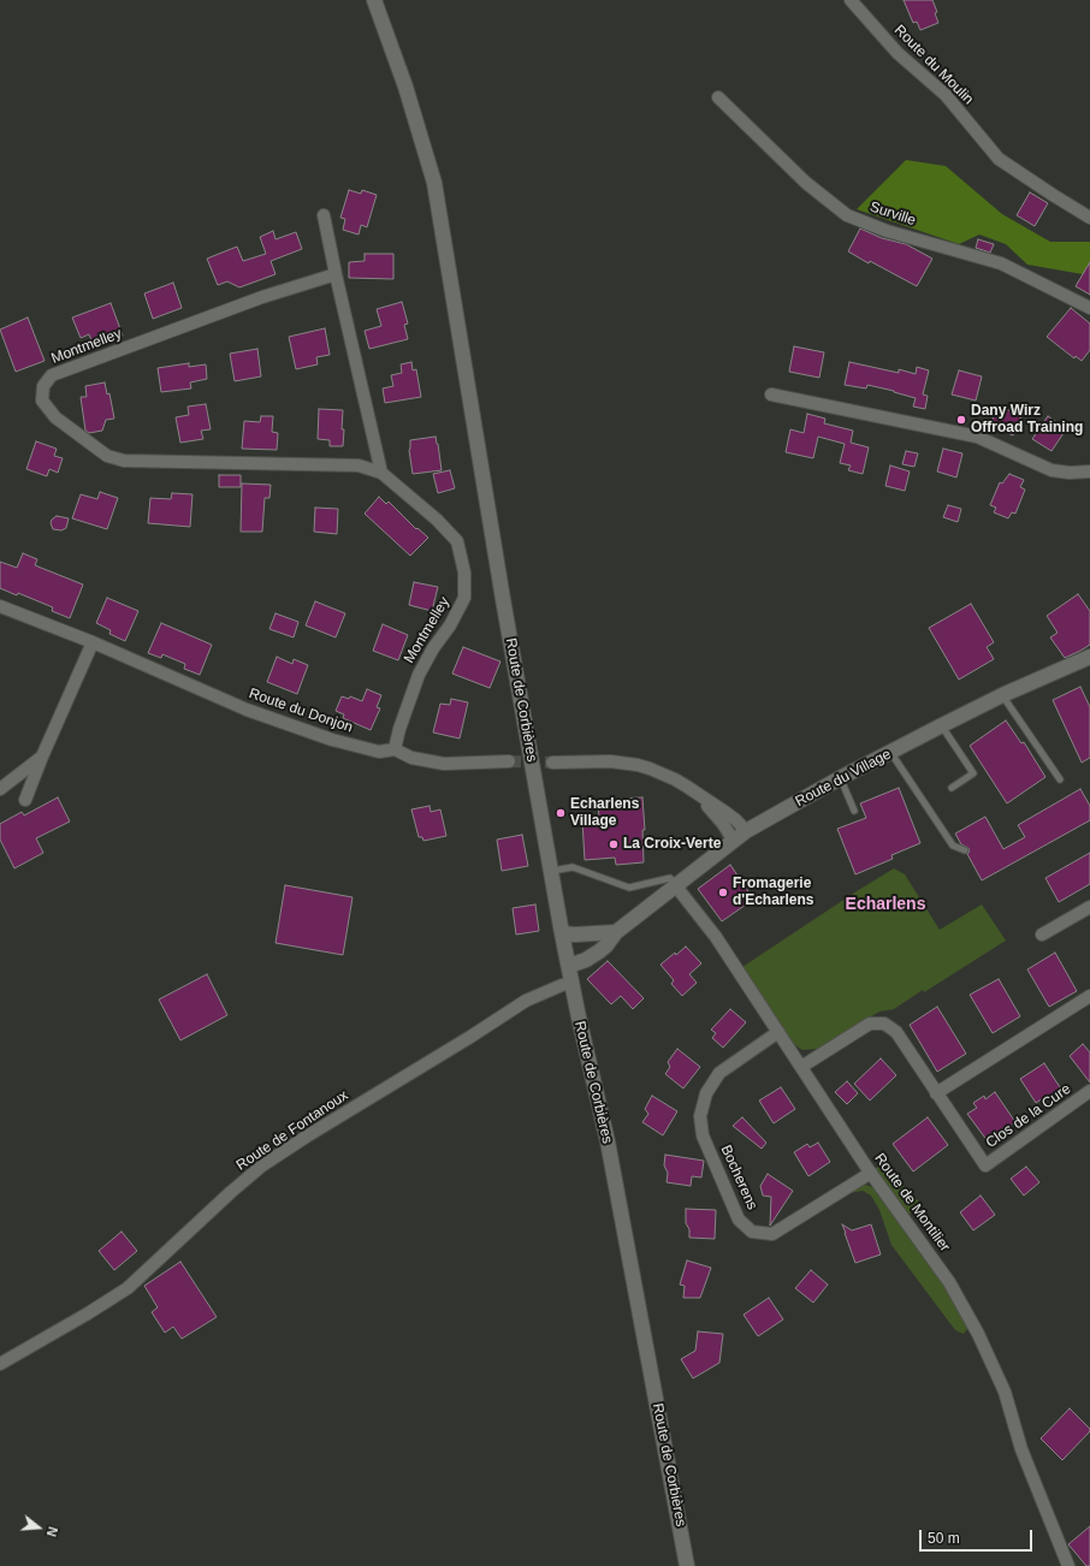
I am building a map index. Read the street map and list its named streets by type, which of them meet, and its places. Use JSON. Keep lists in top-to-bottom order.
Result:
{
  "streets": {
    "main road": ["Route de Corbières", "Route du Village"],
    "street": [
      "Route du Moulin",
      "Surville",
      "Montmelley",
      "Route du Donjon",
      "Clos de la Cure",
      "Route de Fontanoux",
      "Bocherens",
      "Route de Montilier"
    ]
  },
  "crossings": [
    ["Montmelley", "Route du Donjon"],
    ["Route de Corbières", "Route du Village"],
    ["Route de Corbières", "Route de Fontanoux"],
    ["Route du Village", "Route de Montilier"],
    ["Clos de la Cure", "Route de Montilier"],
    ["Bocherens", "Route de Montilier"]
  ],
  "districts": ["Echarlens"],
  "places": [
    "Dany Wirz Offroad Training",
    "Echarlens Village",
    "La Croix-Verte",
    "Fromagerie d'Echarlens"
  ],
  "scale_bar": "50 m",
  "north": "right"
}
